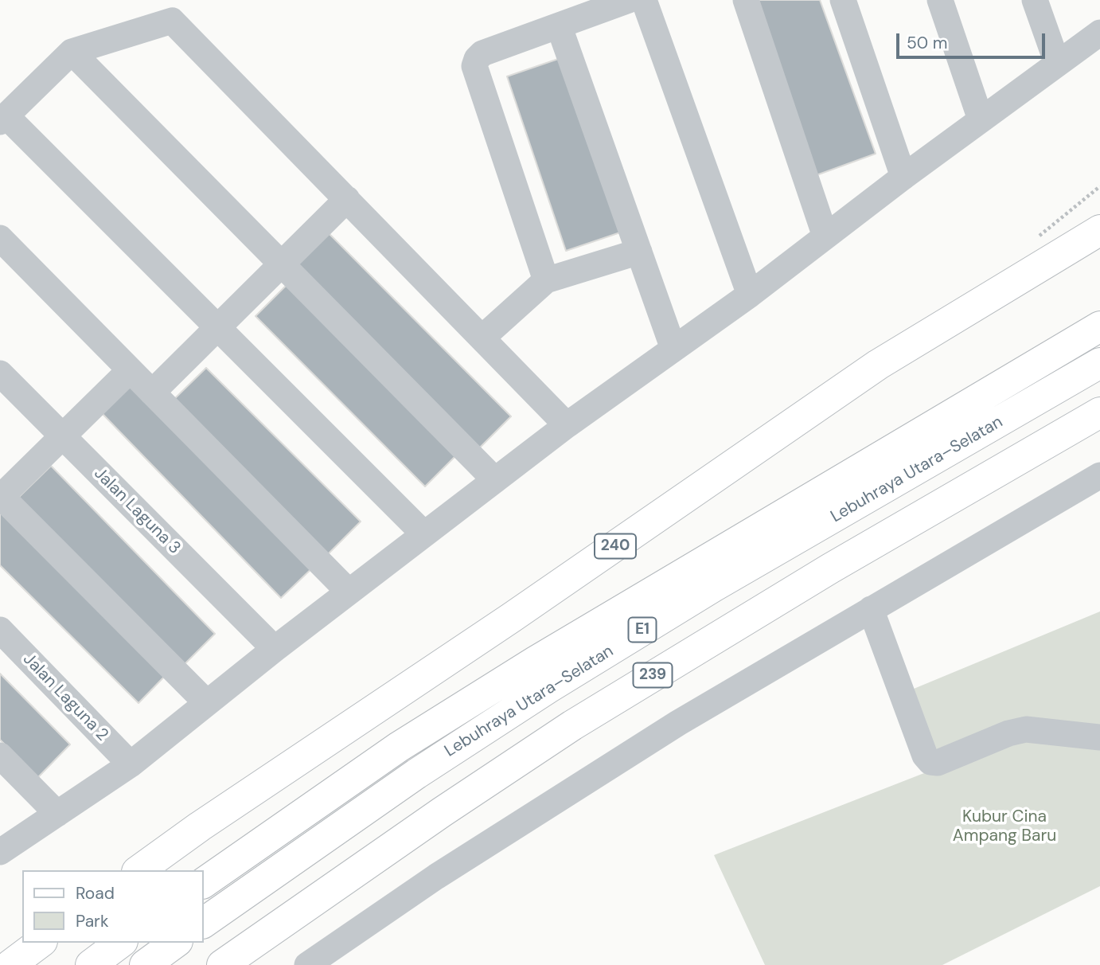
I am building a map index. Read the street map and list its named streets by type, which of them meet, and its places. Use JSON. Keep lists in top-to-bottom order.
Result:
{
  "streets": {
    "main road": [
      "Lebuhraya Utara–Selatan",
      "240",
      "E1",
      "239"
    ],
    "street": ["Jalan Laguna 3", "Jalan Laguna 2"]
  },
  "parks": ["Kubur Cina Ampang Baru"],
  "legend": ["Road", "Park"],
  "scale_bar": "50 m"
}
